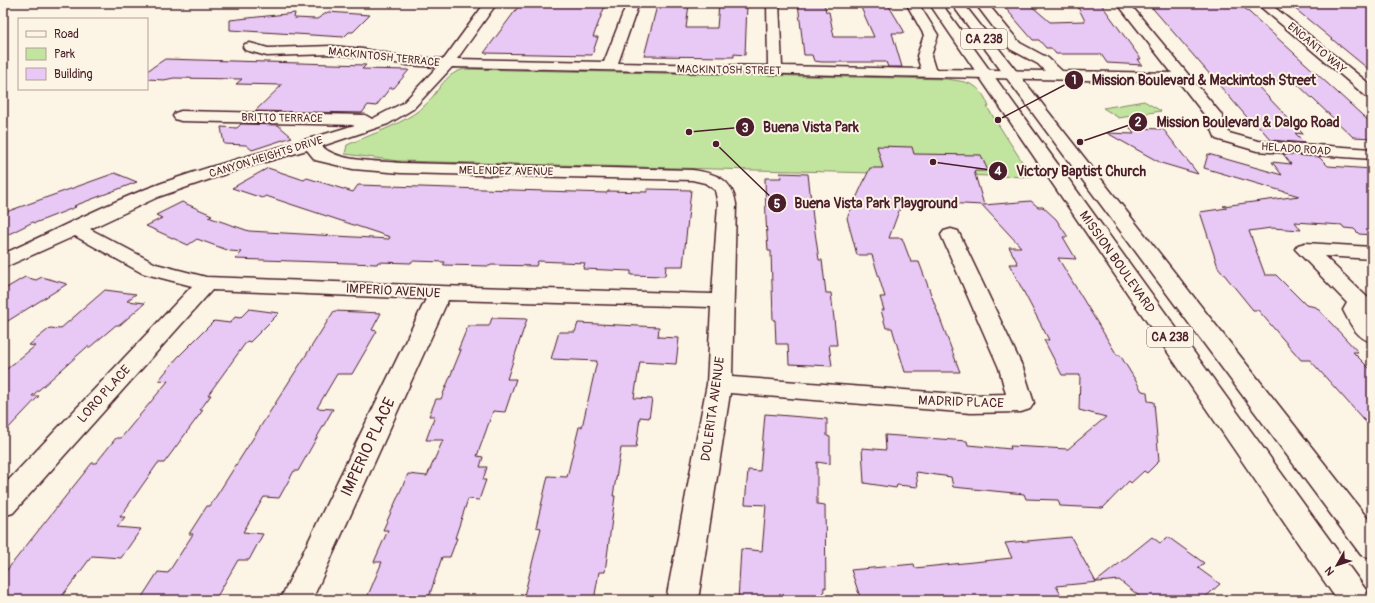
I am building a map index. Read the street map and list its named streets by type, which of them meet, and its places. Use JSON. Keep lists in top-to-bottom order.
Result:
{
  "streets": {
    "street": [
      "CA 238",
      "ENCANTO WAY",
      "MACKINTOSH TERRACE",
      "MACKINTOSH STREET",
      "BRITTO TERRACE",
      "HELADO ROAD",
      "CANYON HEIGHTS DRIVE",
      "MELENDEZ AVENUE",
      "MISSION BOULEVARD",
      "IMPERIO AVENUE",
      "LORO PLACE",
      "MADRID PLACE",
      "DOLERITA AVENUE",
      "IMPERIO PLACE"
    ]
  },
  "crossings": [
    ["MACKINTOSH TERRACE", "MACKINTOSH STREET"],
    ["MACKINTOSH TERRACE", "CANYON HEIGHTS DRIVE"],
    ["MACKINTOSH STREET", "HELADO ROAD"],
    ["MACKINTOSH STREET", "CANYON HEIGHTS DRIVE"],
    ["MACKINTOSH STREET", "MISSION BOULEVARD"],
    ["BRITTO TERRACE", "CANYON HEIGHTS DRIVE"],
    ["CANYON HEIGHTS DRIVE", "MELENDEZ AVENUE"],
    ["CANYON HEIGHTS DRIVE", "IMPERIO AVENUE"],
    ["MELENDEZ AVENUE", "DOLERITA AVENUE"],
    ["IMPERIO AVENUE", "LORO PLACE"],
    ["IMPERIO AVENUE", "DOLERITA AVENUE"],
    ["IMPERIO AVENUE", "IMPERIO PLACE"],
    ["MADRID PLACE", "DOLERITA AVENUE"]
  ],
  "places": [
    "Mission Boulevard & Mackintosh Street",
    "Buena Vista Park",
    "Mission Boulevard & Dalgo Road",
    "Buena Vista Park Playground",
    "Victory Baptist Church"
  ],
  "legend": ["Road", "Park", "Building"],
  "north": "bottom left"
}
